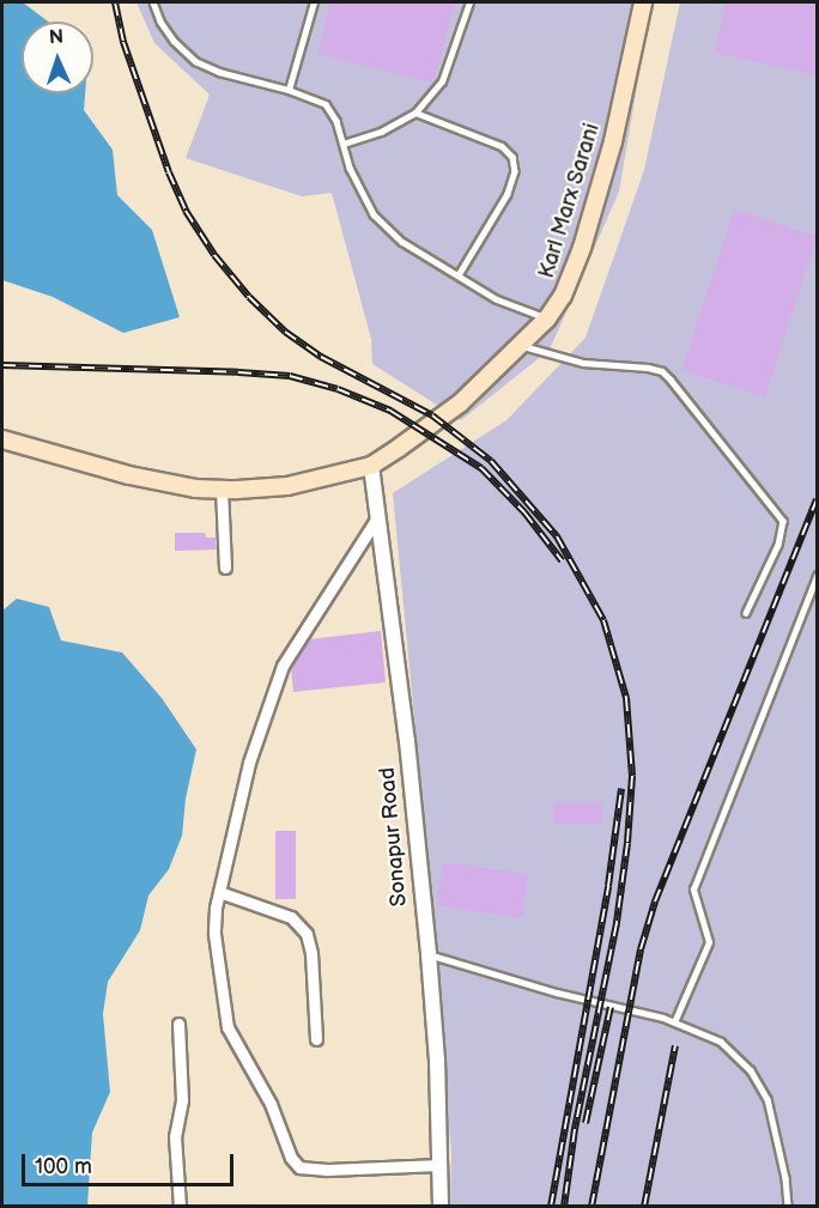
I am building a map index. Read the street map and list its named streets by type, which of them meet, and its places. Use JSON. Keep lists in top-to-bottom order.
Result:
{
  "streets": {
    "main road": ["Karl Marx Sarani"],
    "street": ["Sonapur Road"]
  },
  "crossings": [
    ["Karl Marx Sarani", "Sonapur Road"]
  ],
  "scale_bar": "100 m",
  "north": "top"
}
